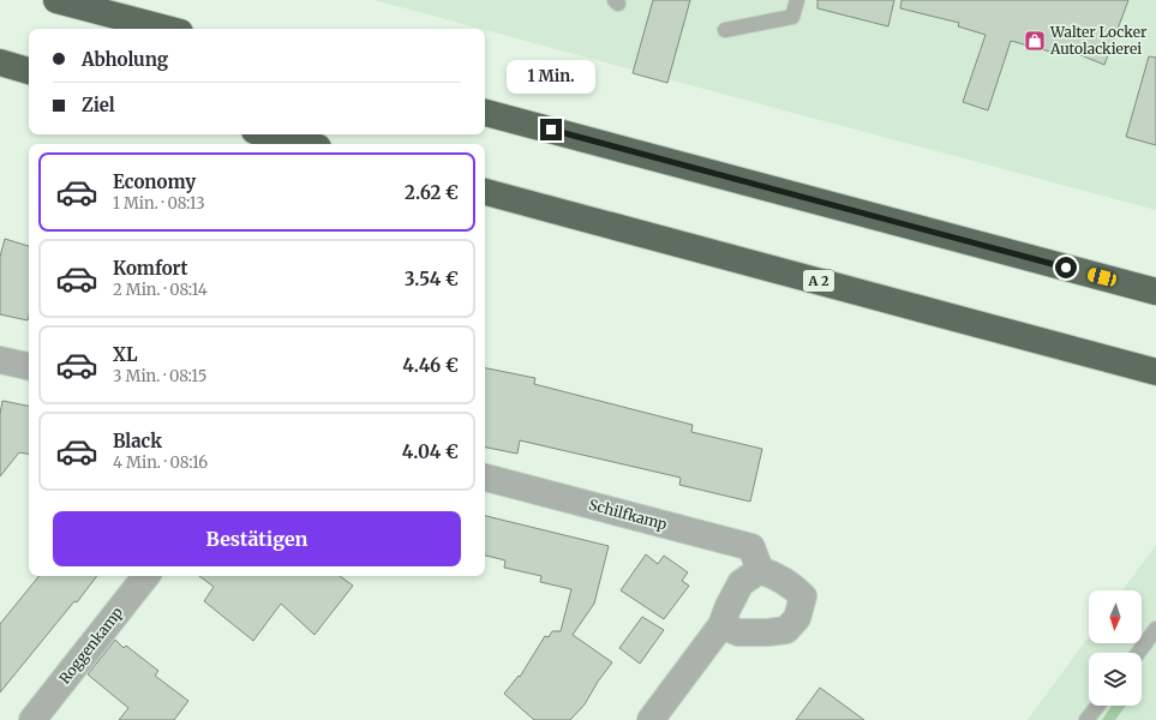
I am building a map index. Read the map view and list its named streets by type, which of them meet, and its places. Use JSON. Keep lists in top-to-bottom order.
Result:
{
  "streets": {
    "highway": ["A 2"],
    "street": ["Schilfkamp", "Roggenkamp"]
  },
  "places": {
    "shop": ["Walter Locker Autolackierei"]
  },
  "north": "bottom",
  "page": {
    "banner": ["Abholung", "Ziel"],
    "bubble": "1 Min.",
    "list": [
      {
        "name": "Economy",
        "note": "1 Min. · 08:13",
        "value": "2.62 €"
      },
      {
        "name": "Komfort",
        "note": "2 Min. · 08:14",
        "value": "3.54 €"
      },
      {
        "name": "XL",
        "note": "3 Min. · 08:15",
        "value": "4.46 €"
      },
      {
        "name": "Black",
        "note": "4 Min. · 08:16",
        "value": "4.04 €"
      }
    ],
    "buttons": "Bestätigen"
  }
}
